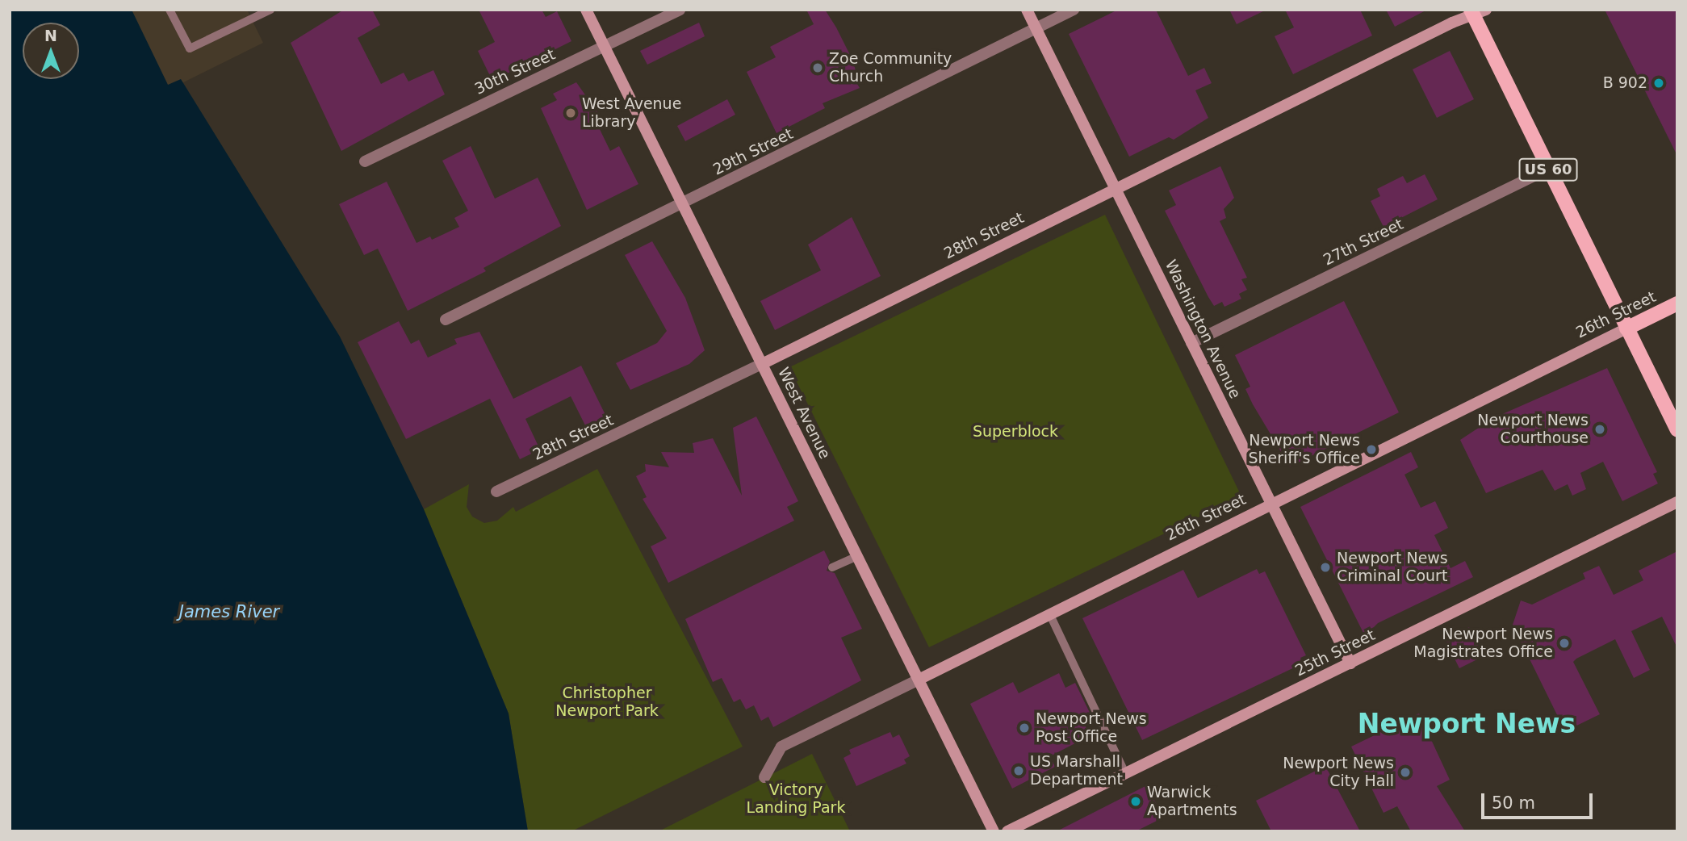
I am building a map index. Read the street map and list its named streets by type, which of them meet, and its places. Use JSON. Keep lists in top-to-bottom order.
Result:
{
  "streets": {
    "main road": ["US 60", "26th Street"],
    "street": [
      "30th Street",
      "29th Street",
      "28th Street",
      "27th Street",
      "Washington Avenue",
      "West Avenue",
      "25th Street"
    ]
  },
  "crossings": [
    ["30th Street", "West Avenue"],
    ["29th Street", "Washington Avenue"],
    ["29th Street", "West Avenue"],
    ["US 60", "28th Street"],
    ["US 60", "27th Street"],
    ["US 60", "26th Street"],
    ["28th Street", "Washington Avenue"],
    ["28th Street", "West Avenue"],
    ["27th Street", "Washington Avenue"],
    ["26th Street", "Washington Avenue"],
    ["26th Street", "West Avenue"],
    ["Washington Avenue", "25th Street"]
  ],
  "districts": ["Newport News"],
  "water": ["James River"],
  "parks": ["Superblock", "Christopher Newport Park", "Victory Landing Park"],
  "places": [
    "Zoe Community Church",
    "B 902",
    "West Avenue Library",
    "Newport News Courthouse",
    "Newport News Sheriff's Office",
    "Newport News Criminal Court",
    "Newport News Magistrates Office",
    "Newport News Post Office",
    "US Marshall Department",
    "Newport News City Hall",
    "Warwick Apartments"
  ],
  "scale_bar": "50 m",
  "north": "top"
}
